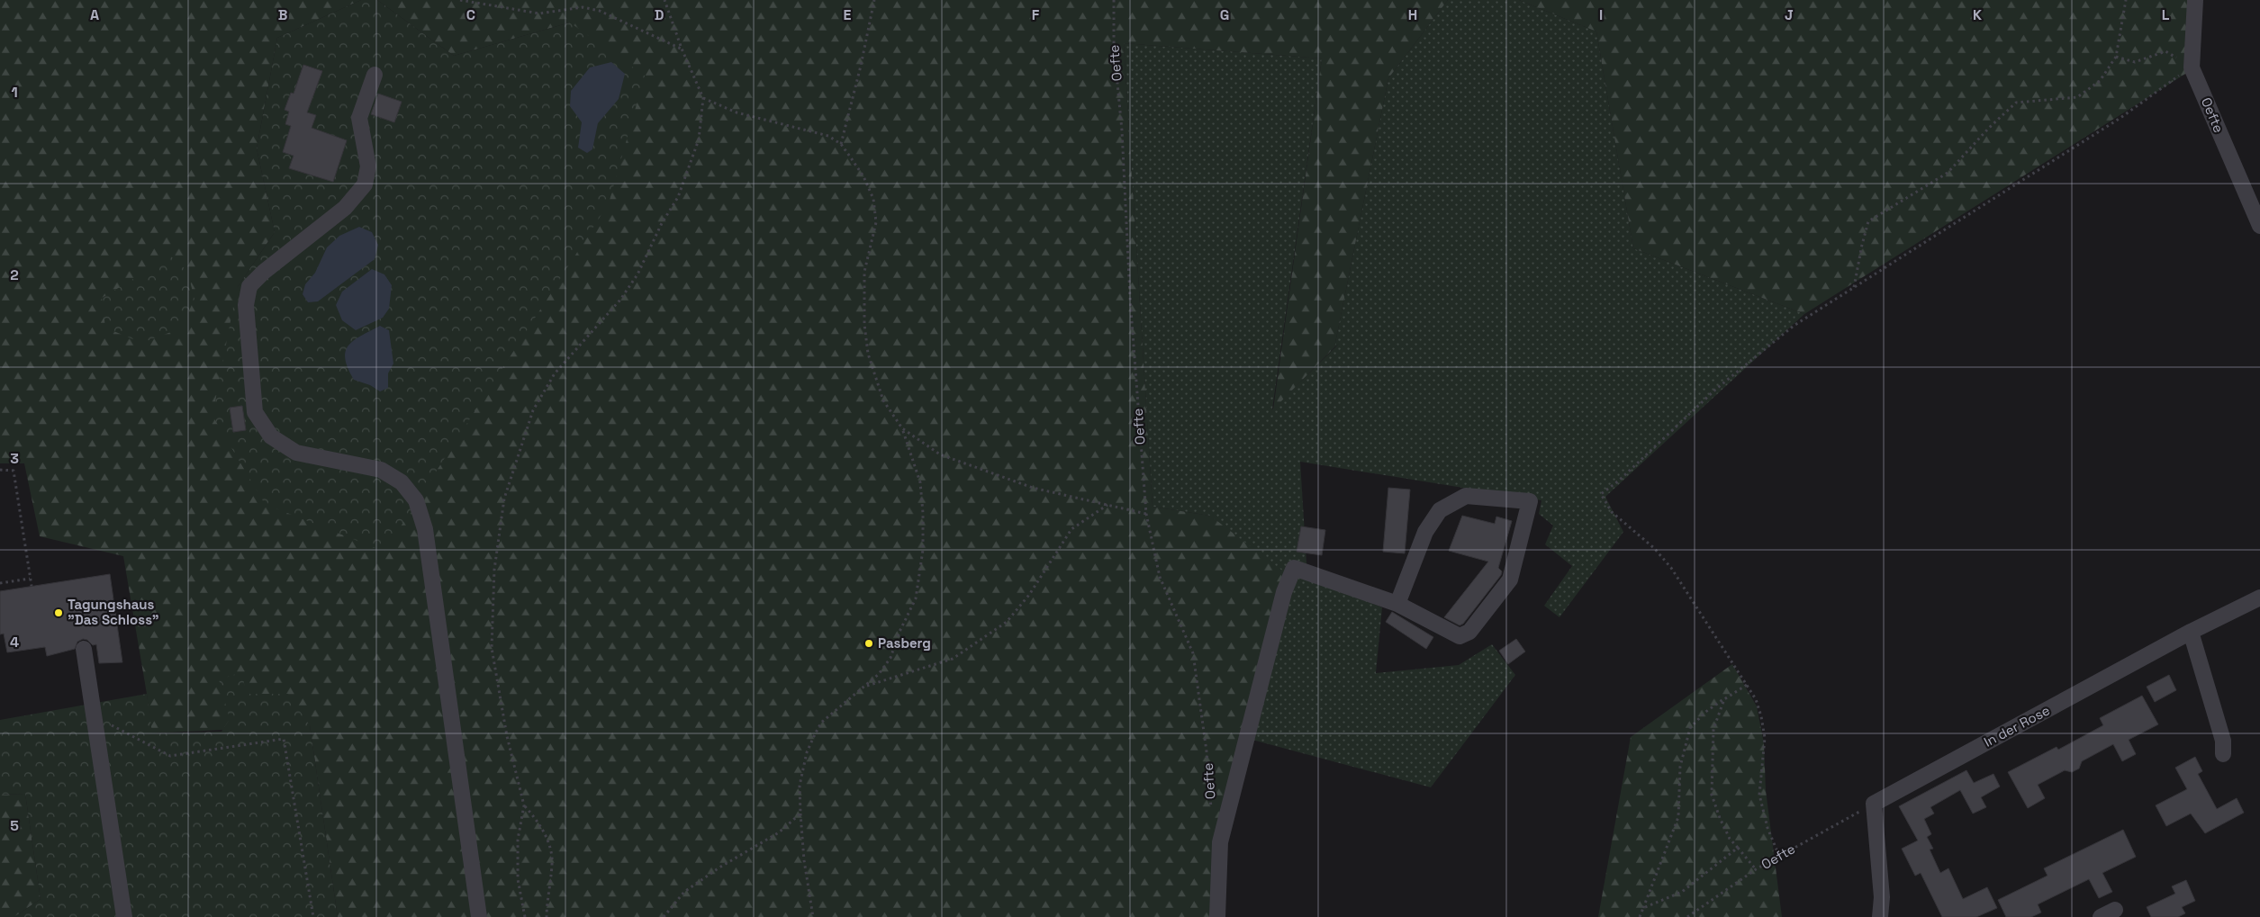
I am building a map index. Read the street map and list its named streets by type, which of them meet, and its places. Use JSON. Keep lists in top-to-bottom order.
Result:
{
  "streets": {
    "street": ["Oefte", "In der Rose"]
  },
  "crossings": [
    ["Oefte", "In der Rose"]
  ],
  "places": ["Tagungshaus \"Das Schloss\"", "Pasberg"],
  "grid": {
    "columns": [
      "A",
      "B",
      "C",
      "D",
      "E",
      "F",
      "G",
      "H",
      "I",
      "J",
      "K",
      "L"
    ],
    "rows": [
      "1",
      "2",
      "3",
      "4",
      "5"
    ]
  }
}
